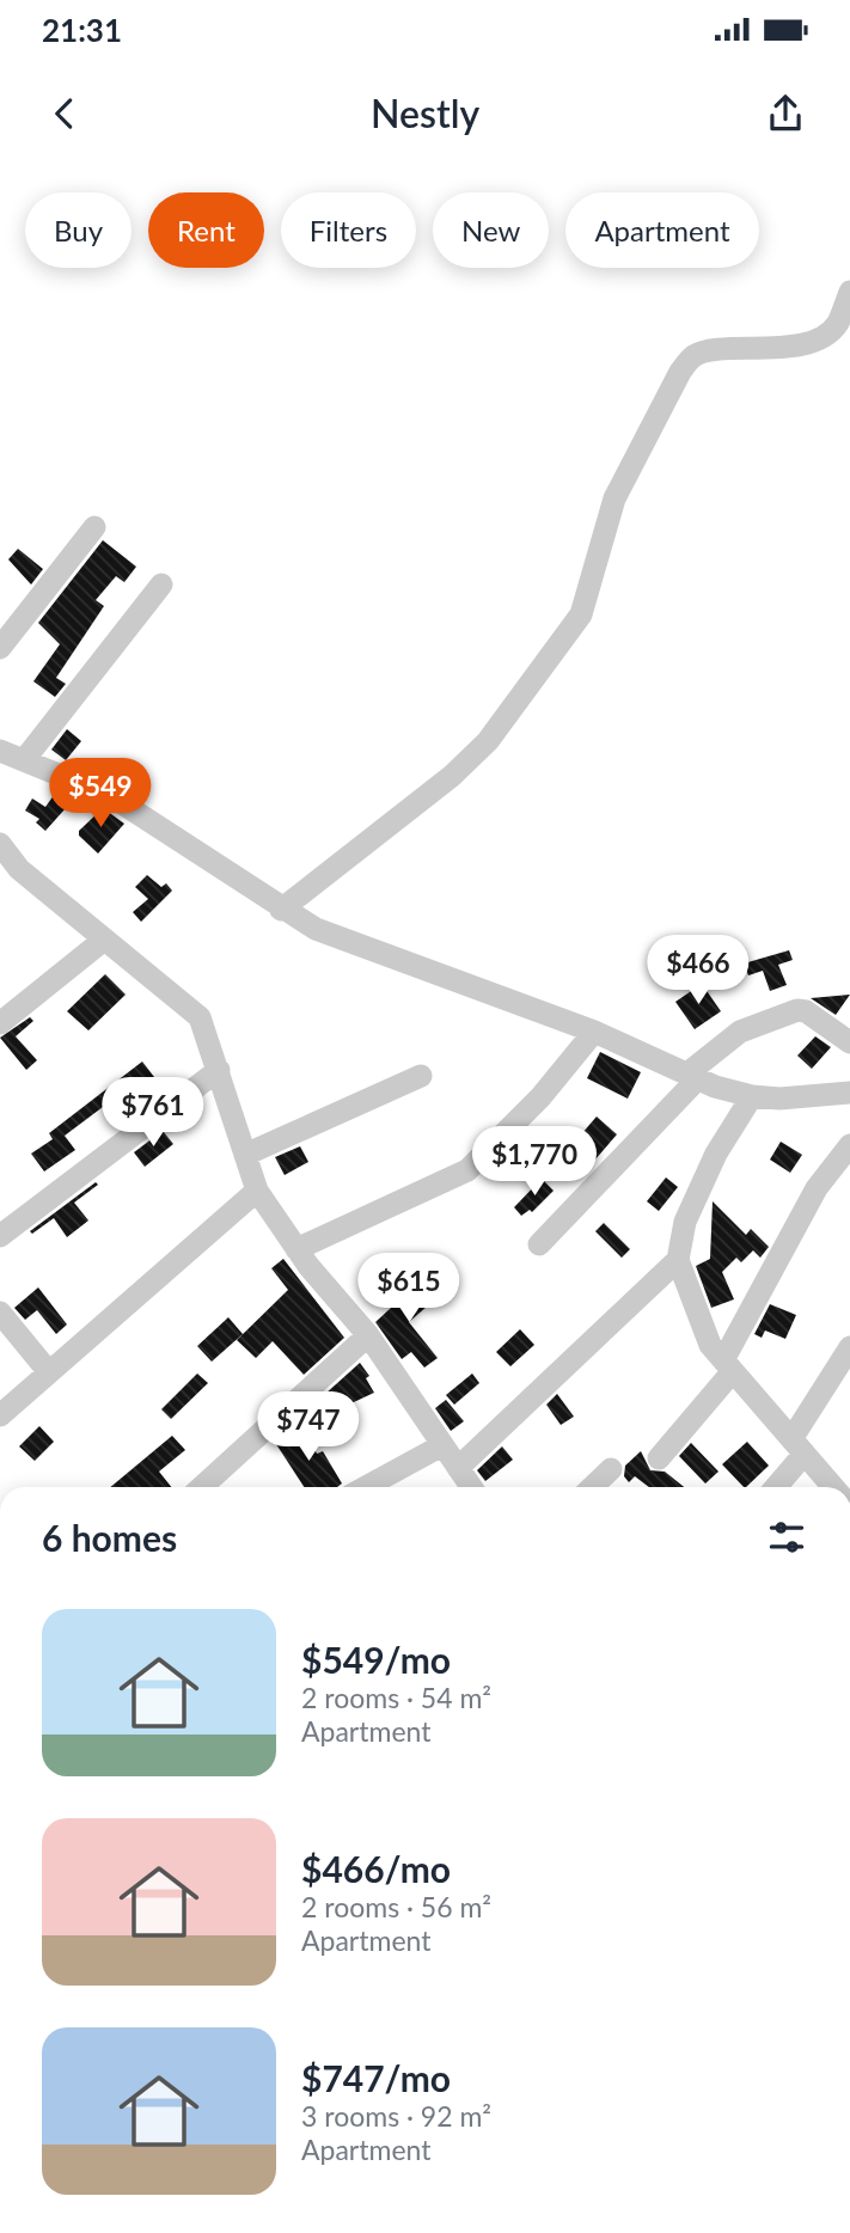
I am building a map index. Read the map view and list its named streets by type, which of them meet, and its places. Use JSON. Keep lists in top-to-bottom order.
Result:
{
  "page": {
    "status": "21:31",
    "header": "Nestly",
    "chip": [
      "Buy",
      "Rent",
      "Filters",
      "New",
      "Apartment"
    ],
    "price": [
      "$549",
      "$466",
      "$761",
      "$1,770",
      "$615",
      "$747"
    ],
    "heading": "6 homes",
    "list": [
      {
        "name": "$549/mo",
        "note": "2 rooms · 54 m² · Apartment"
      },
      {
        "name": "$466/mo",
        "note": "2 rooms · 56 m² · Apartment"
      },
      {
        "name": "$747/mo",
        "note": "3 rooms · 92 m² · Apartment"
      }
    ]
  }
}
